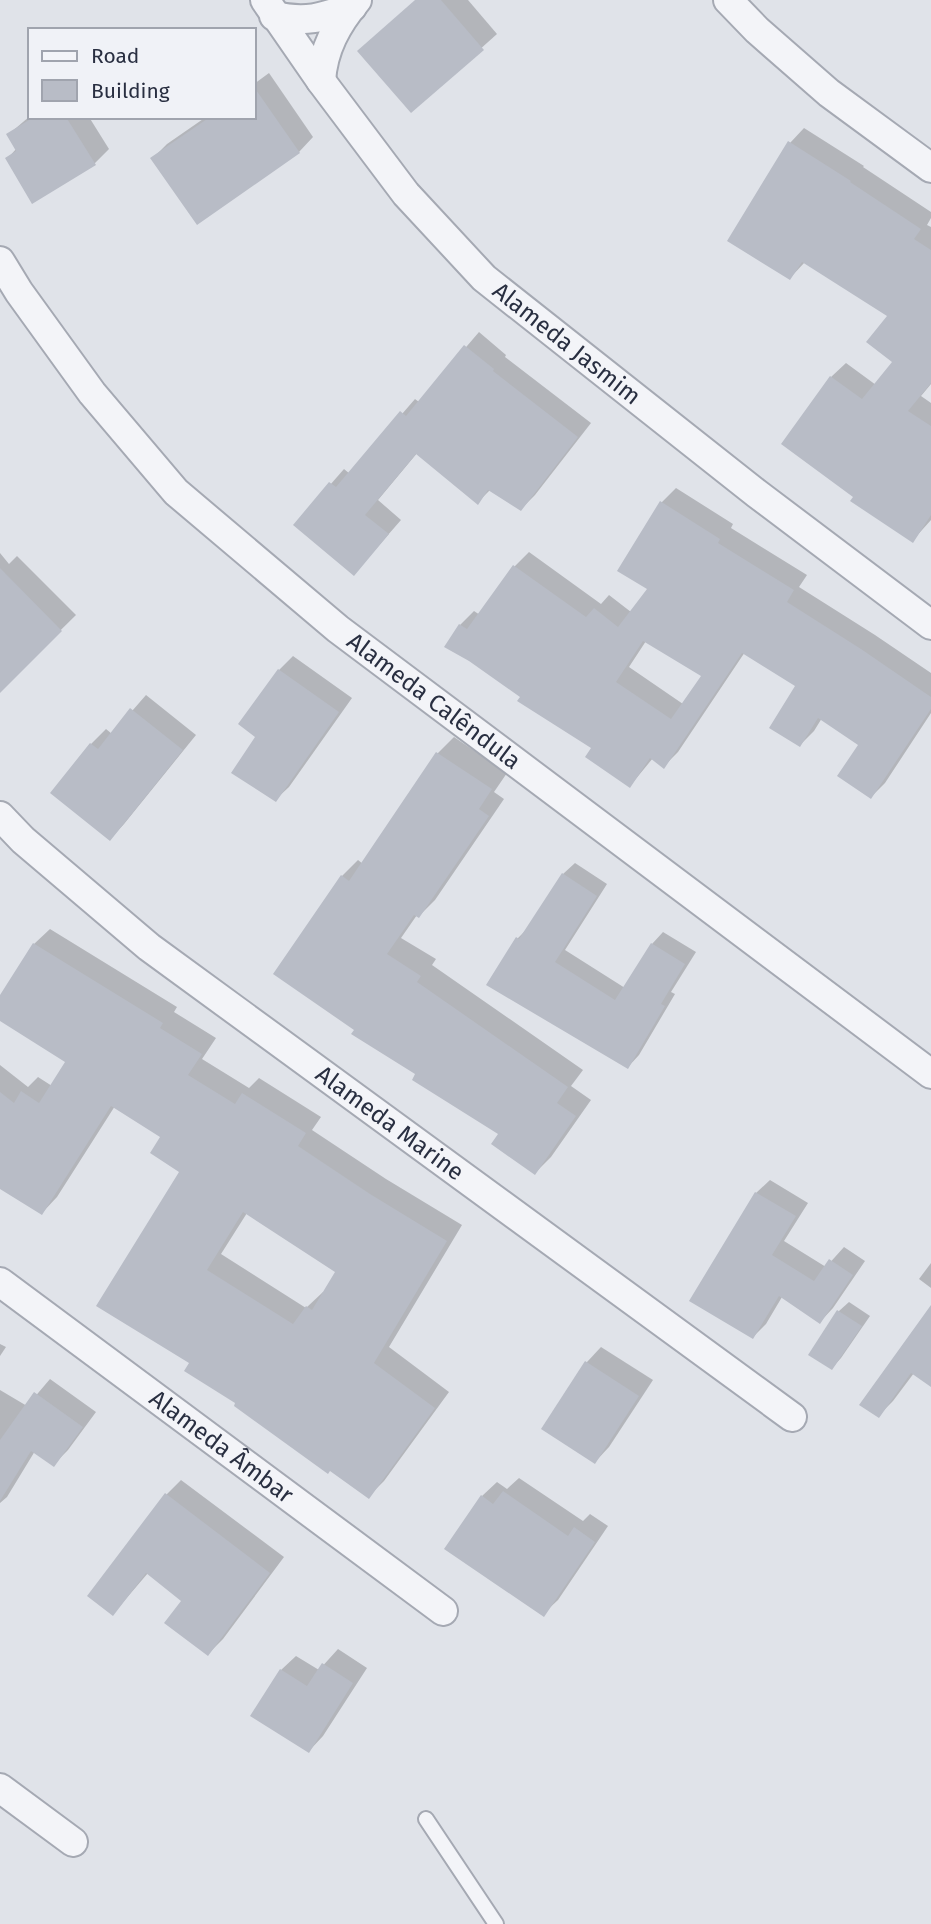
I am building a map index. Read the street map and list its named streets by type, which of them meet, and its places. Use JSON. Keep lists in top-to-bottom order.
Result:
{
  "streets": {
    "street": [
      "Alameda Jasmim",
      "Alameda Calêndula",
      "Alameda Marine",
      "Alameda Âmbar"
    ]
  },
  "legend": ["Road", "Building"]
}
